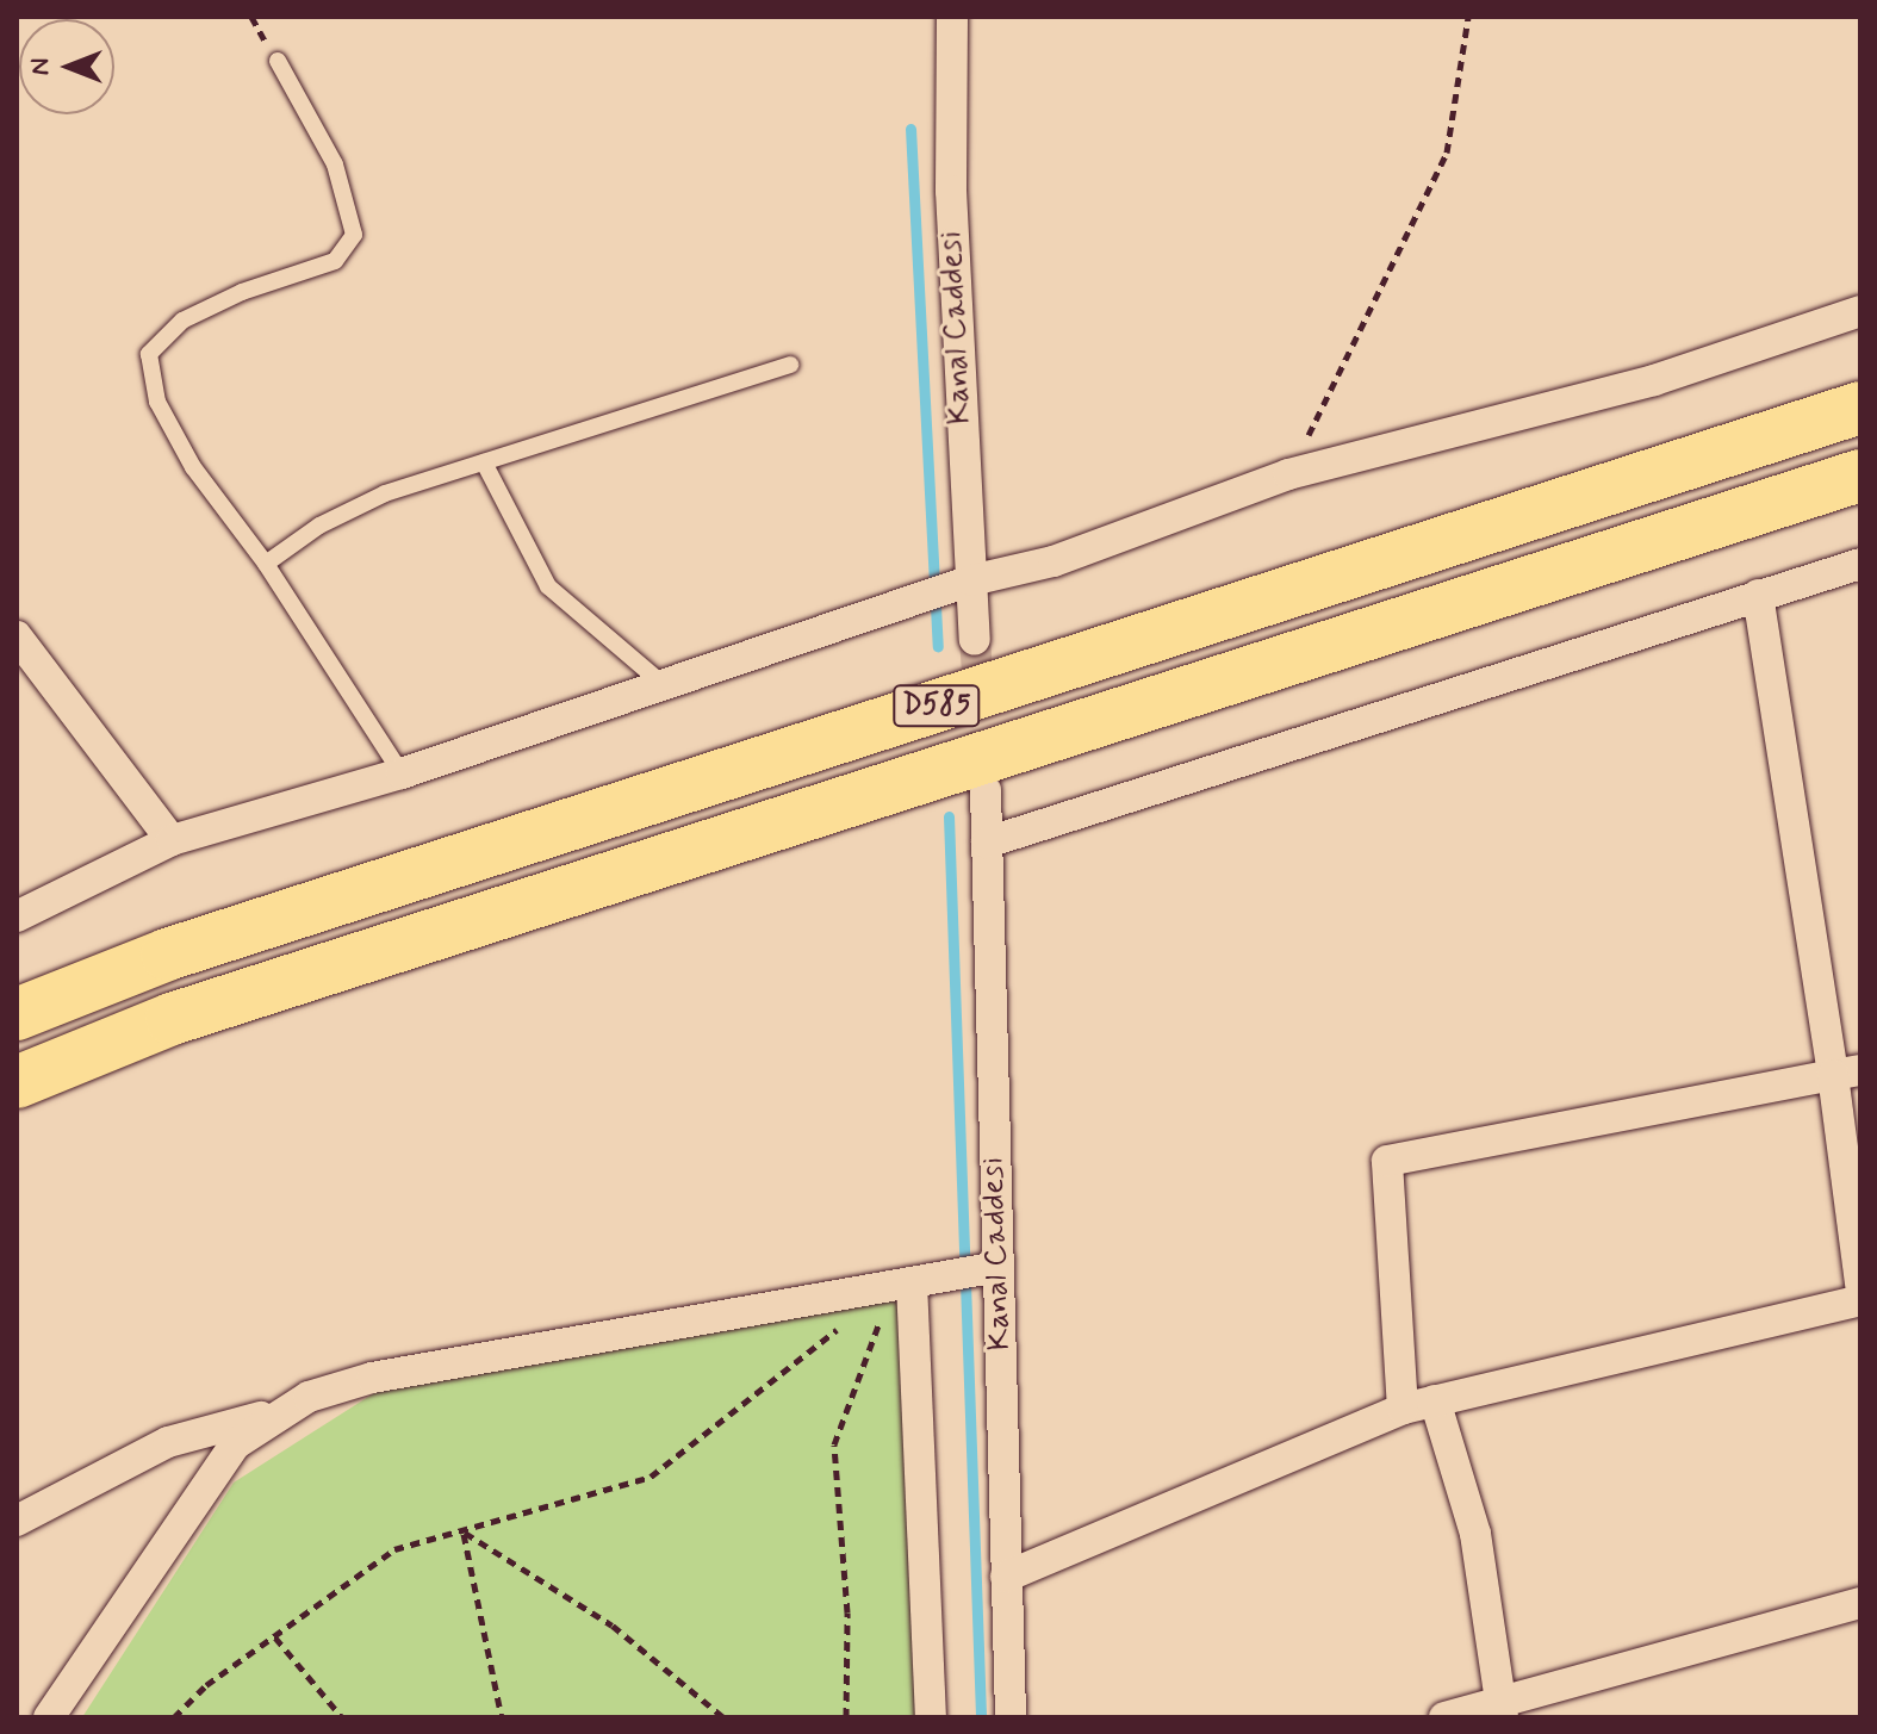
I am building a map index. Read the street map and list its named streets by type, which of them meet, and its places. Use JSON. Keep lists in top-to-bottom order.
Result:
{
  "streets": {
    "highway": ["D585"],
    "street": ["Kanal Caddesi"]
  },
  "north": "left"
}
